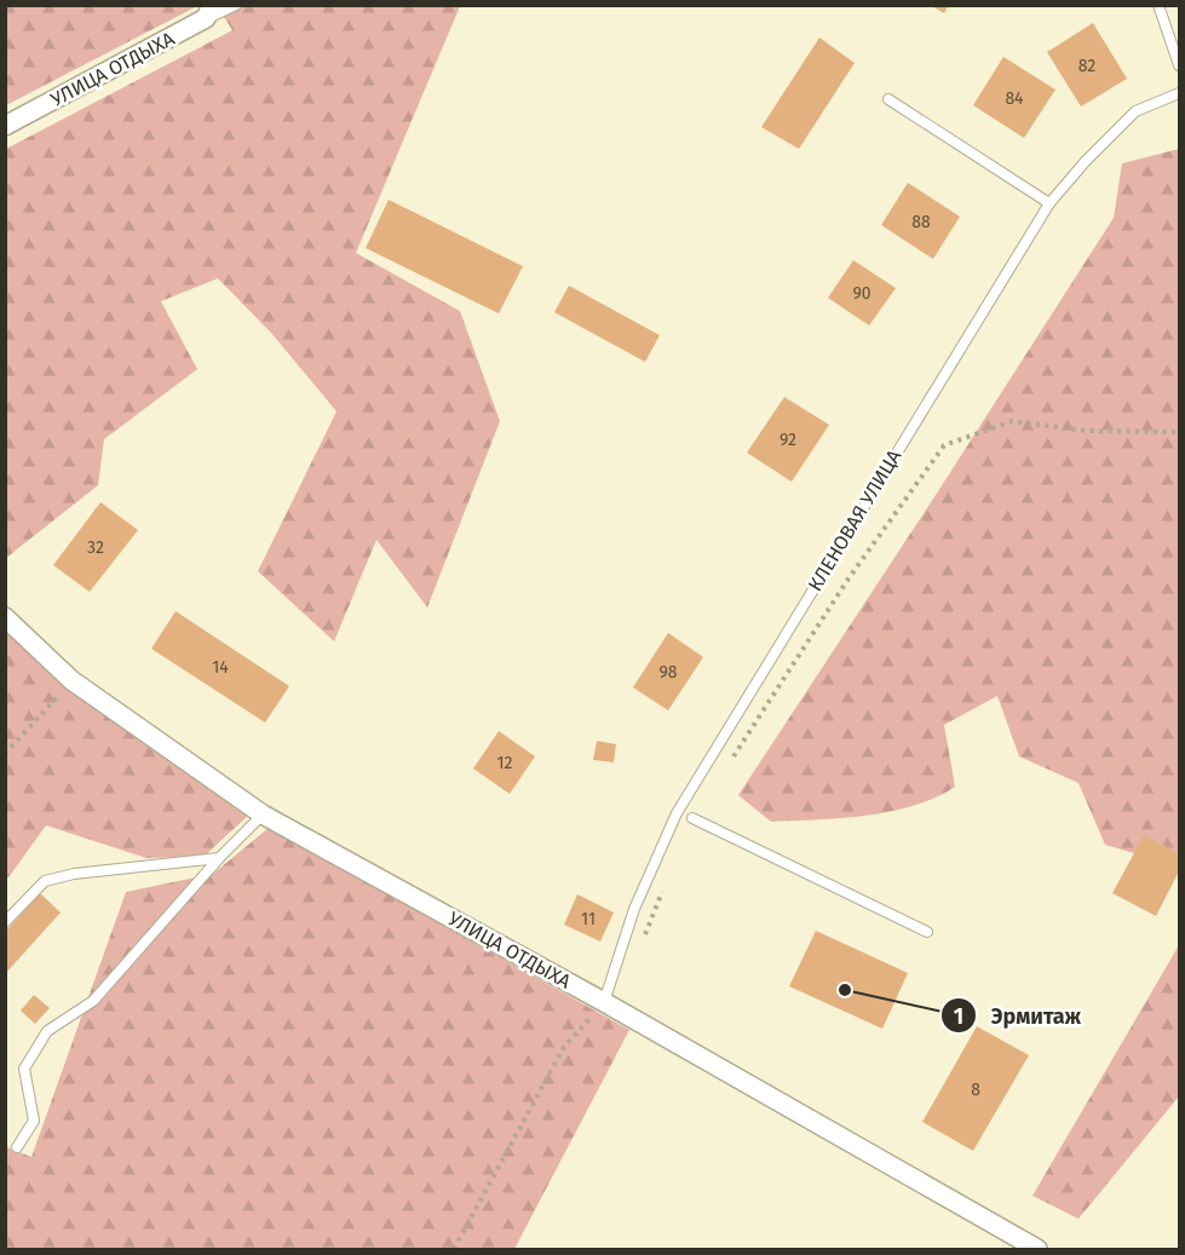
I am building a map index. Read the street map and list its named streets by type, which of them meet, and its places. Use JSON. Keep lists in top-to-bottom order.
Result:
{
  "streets": {
    "street": ["УЛИЦА ОТДЫХА"],
    "lane": ["КЛЕНОВАЯ УЛИЦА"]
  },
  "crossings": [
    ["УЛИЦА ОТДЫХА", "КЛЕНОВАЯ УЛИЦА"]
  ],
  "places": ["Эрмитаж"],
  "house_numbers": [
    "82",
    "84",
    "88",
    "90",
    "92",
    "32",
    "14",
    "98",
    "12",
    "11",
    "8"
  ]
}
